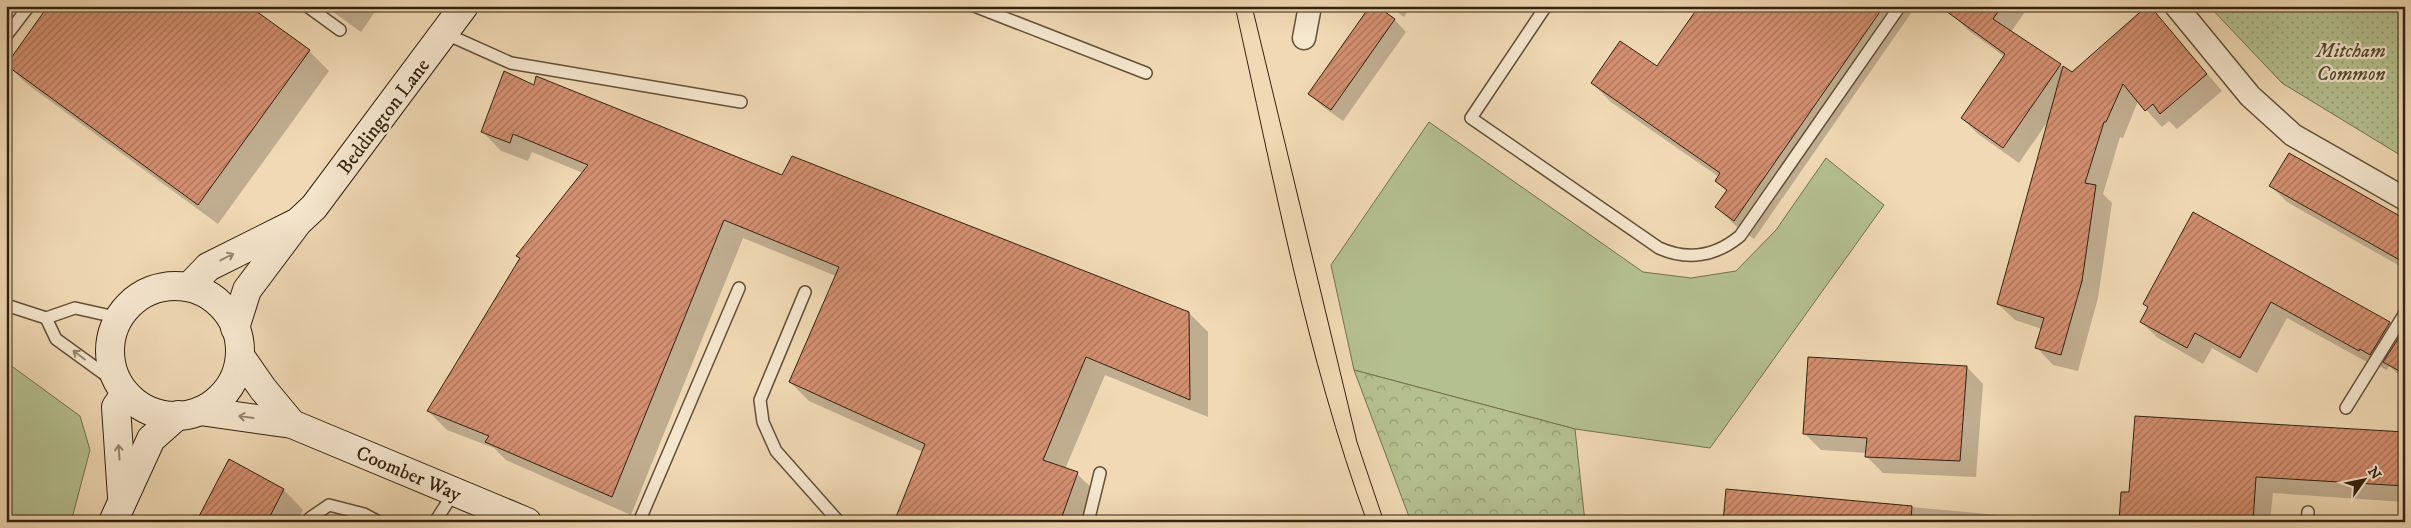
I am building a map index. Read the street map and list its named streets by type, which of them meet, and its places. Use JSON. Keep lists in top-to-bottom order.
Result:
{
  "streets": {
    "main road": ["Beddington Lane", "Coomber Way"]
  },
  "crossings": [
    ["Beddington Lane", "Coomber Way"]
  ],
  "parks": ["Mitcham Common"],
  "north": "top right"
}
